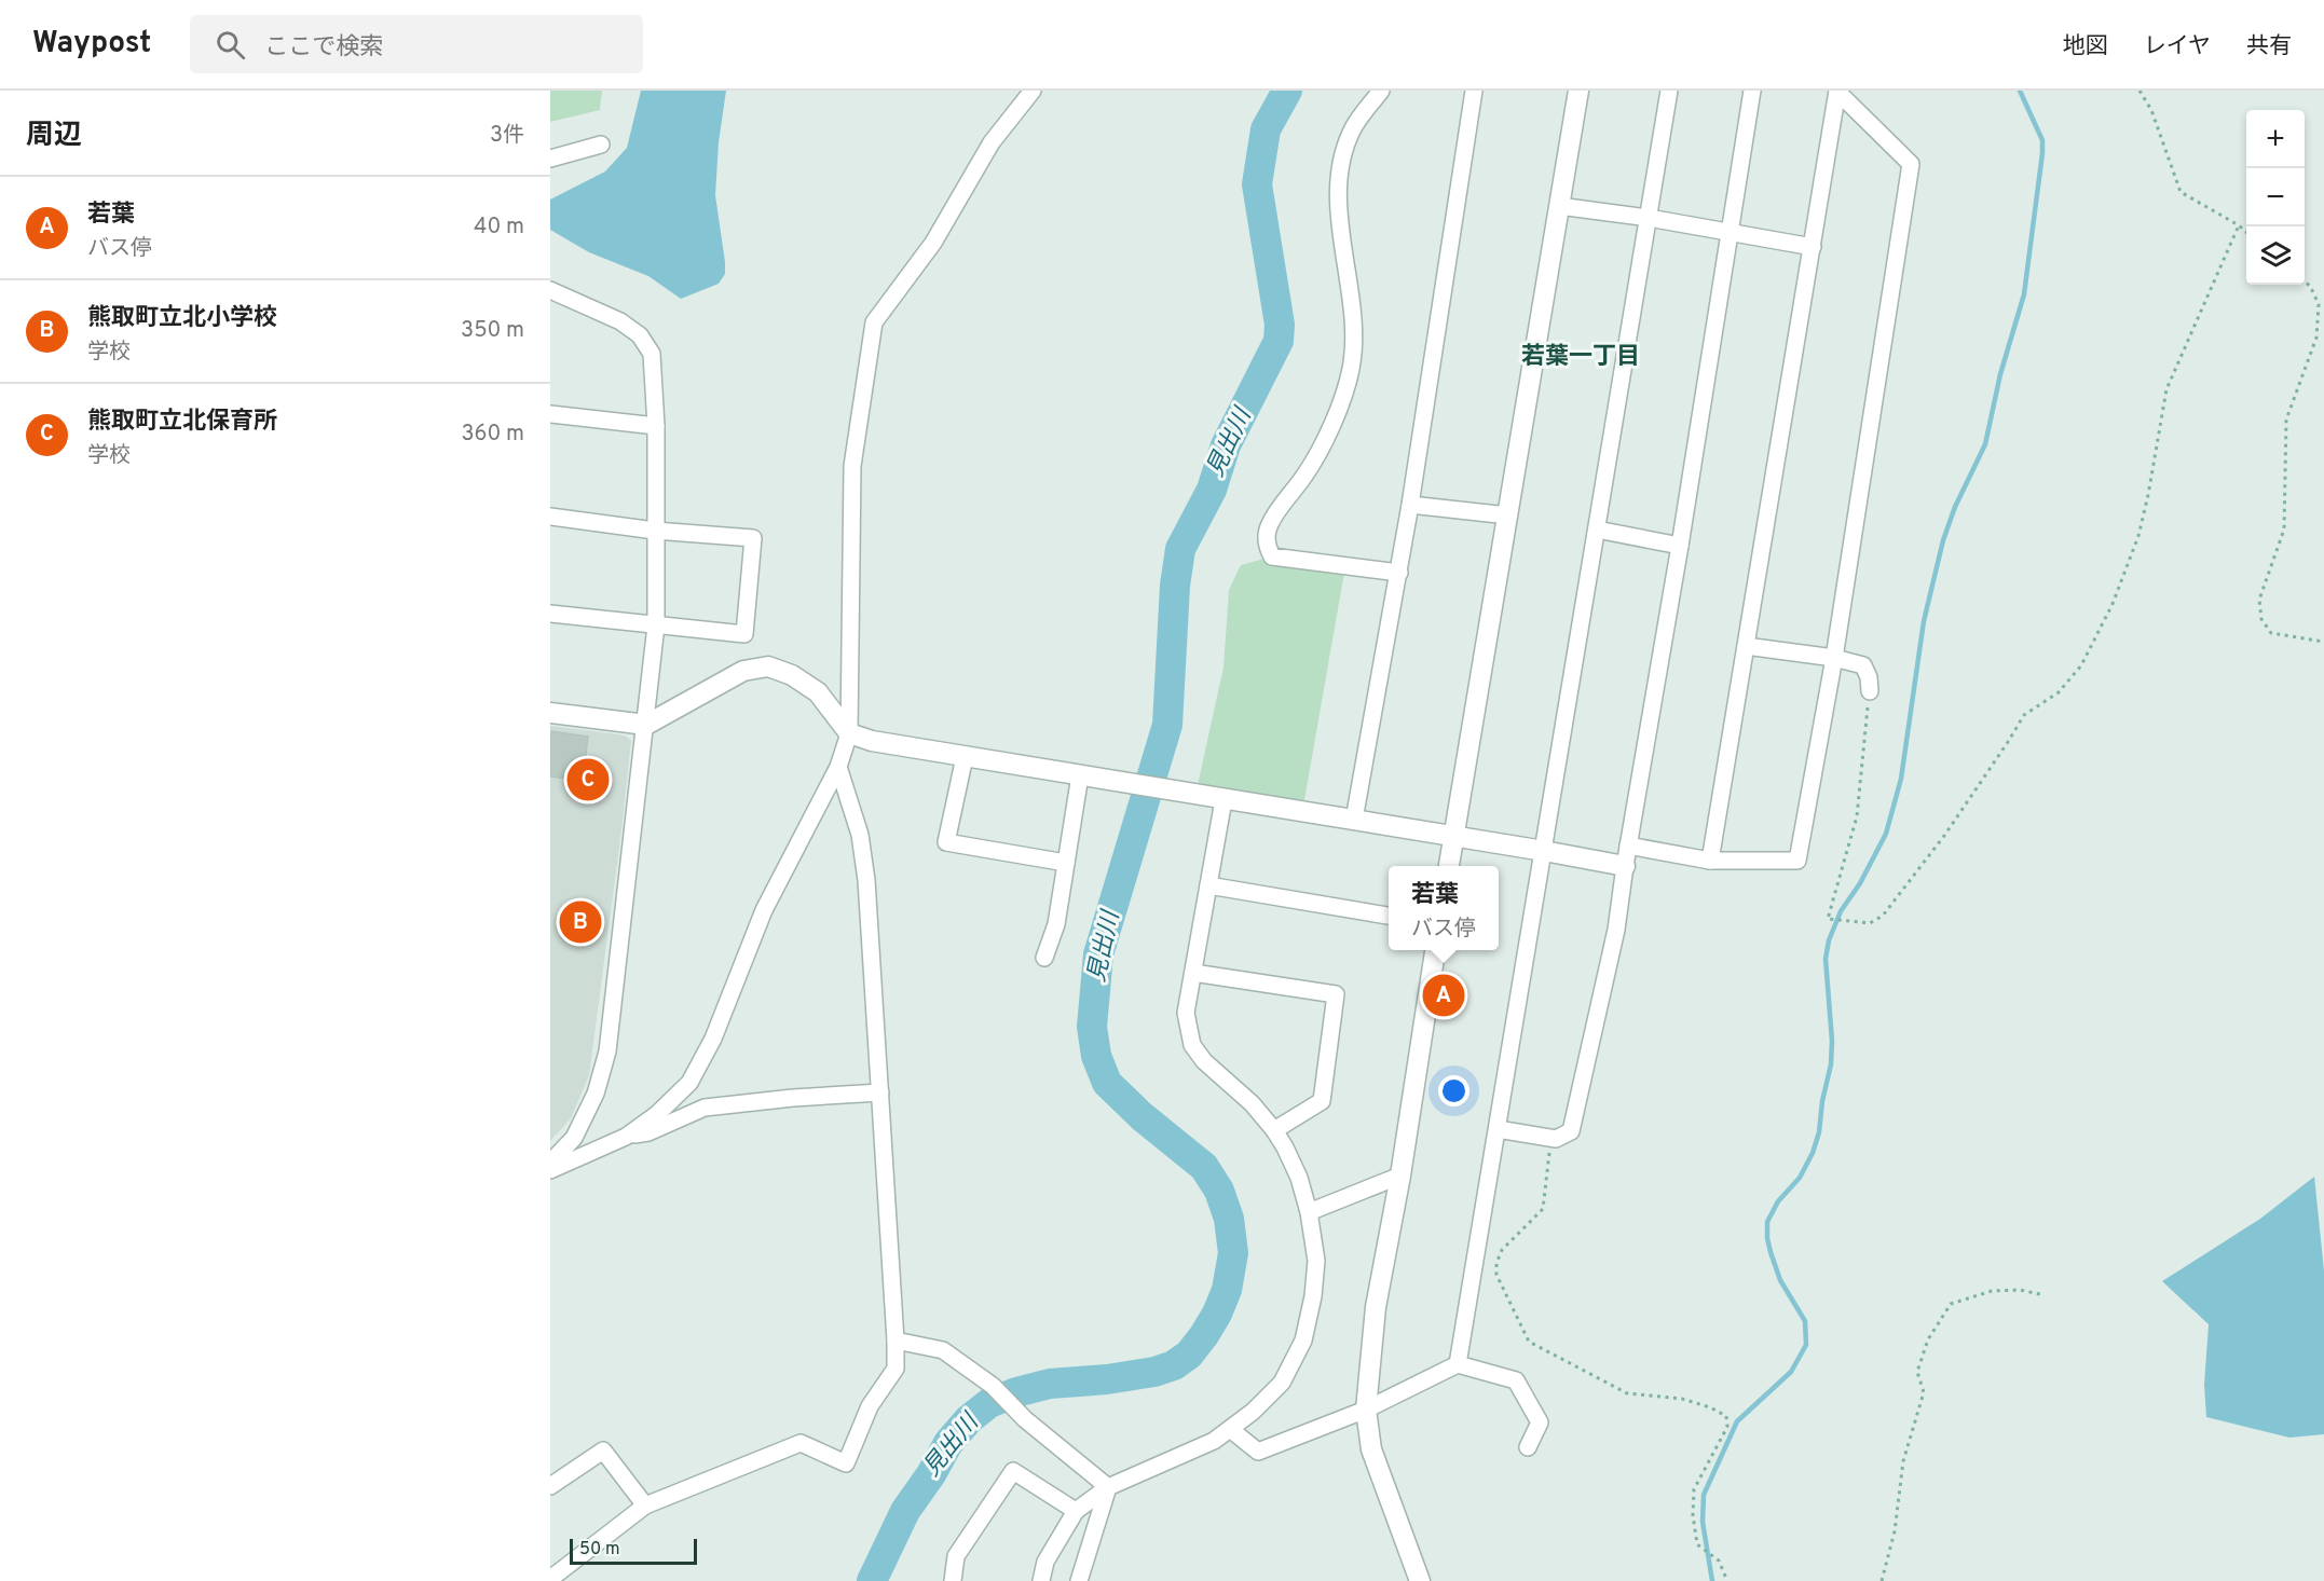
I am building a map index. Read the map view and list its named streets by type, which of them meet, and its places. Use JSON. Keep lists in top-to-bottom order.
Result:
{
  "districts": ["若葉一丁目"],
  "water": ["見出川"],
  "scale_bar": "50 m",
  "page": {
    "header": "Waypost",
    "search": "ここで検索",
    "nav": ["地図", "レイヤ", "共有"],
    "heading": ["周辺", "3件"],
    "map_buttons": ["+", "−"],
    "list": [
      {
        "mark": "A",
        "name": "若葉",
        "note": "バス停",
        "value": "40 m"
      },
      {
        "mark": "B",
        "name": "熊取町立北小学校",
        "note": "学校",
        "value": "350 m"
      },
      {
        "mark": "C",
        "name": "熊取町立北保育所",
        "note": "学校",
        "value": "360 m"
      }
    ],
    "pins": ["C", "B", "A"],
    "popup": ["若葉", "バス停"],
    "scale": "50 m"
  }
}
